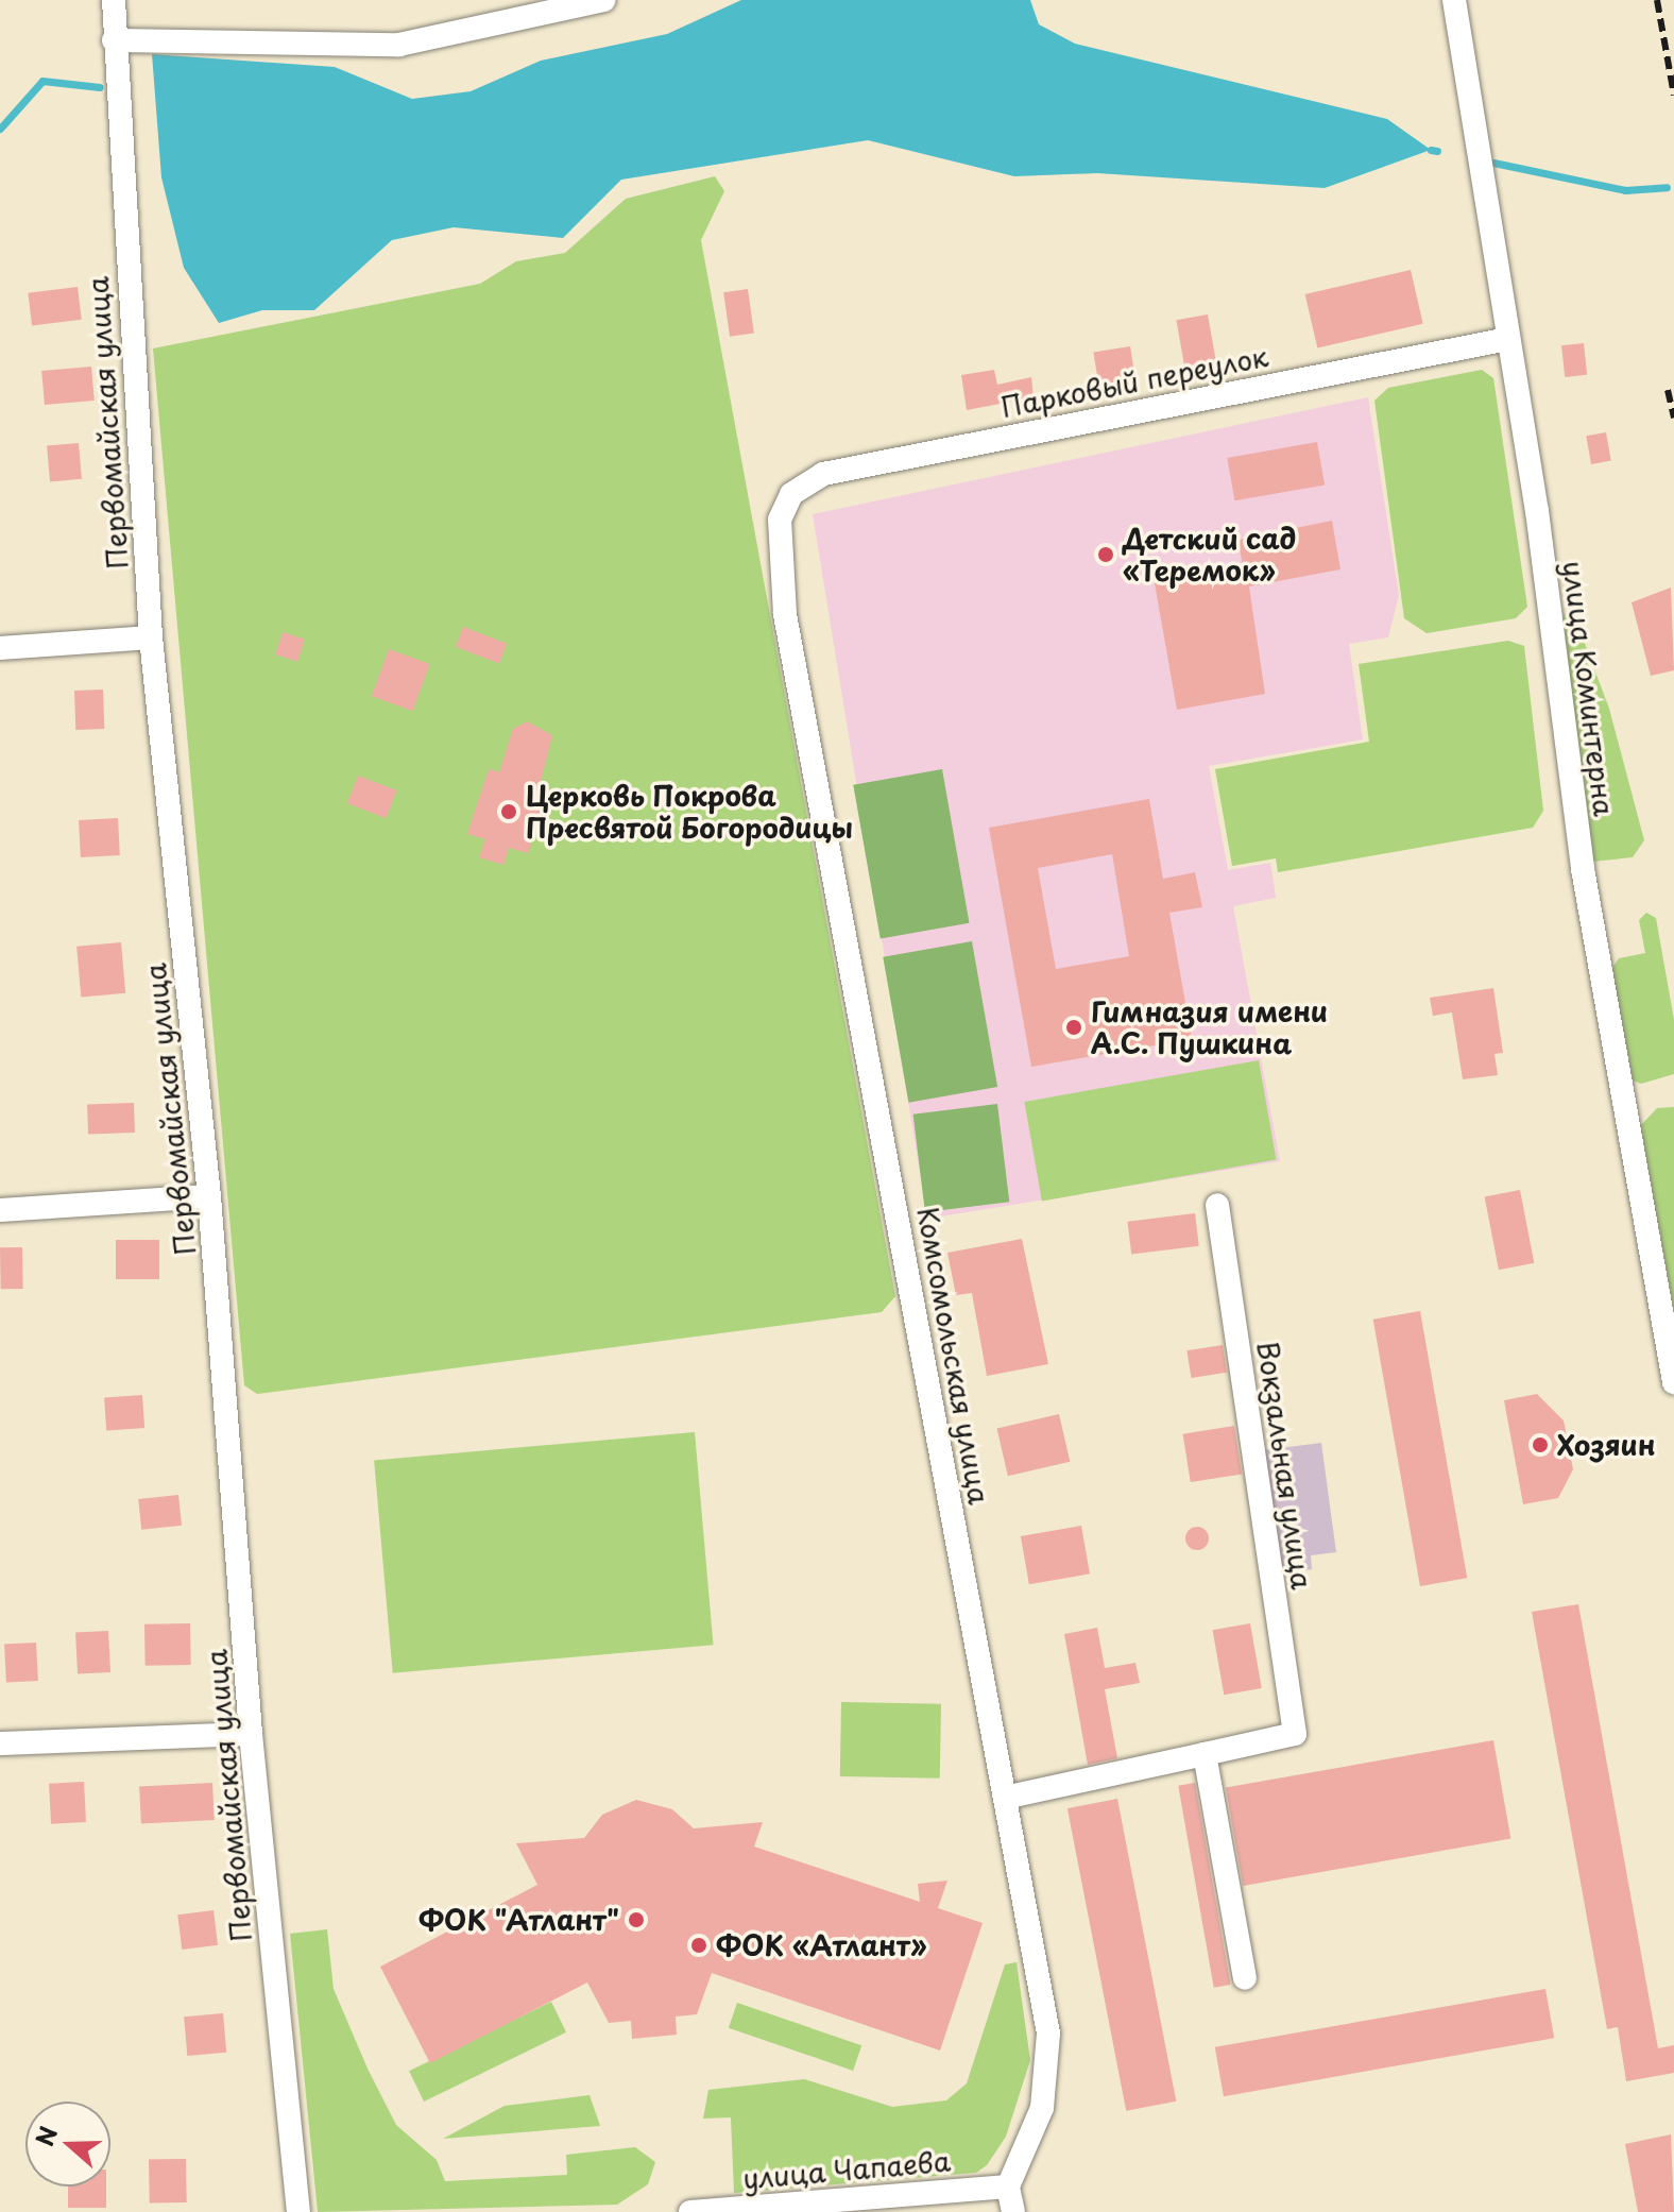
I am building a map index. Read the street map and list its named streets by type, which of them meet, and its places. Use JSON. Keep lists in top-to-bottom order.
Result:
{
  "streets": {
    "street": [
      "Парковый переулок",
      "Первомайская улица",
      "улица Коминтерна",
      "Комсомольская улица",
      "Вокзальная улица",
      "улица Чапаева"
    ]
  },
  "crossings": [
    ["Парковый переулок", "улица Коминтерна"],
    ["Парковый переулок", "Комсомольская улица"],
    ["Комсомольская улица", "улица Чапаева"]
  ],
  "places": [
    "Детский сад «Теремок»",
    "Церковь Покрова Пресвятой Богородицы",
    "Гимназия имени А.С. Пушкина",
    "Хозяин",
    "ФОК \"Атлант\"",
    "ФОК «Атлант»"
  ],
  "north": "left"
}
